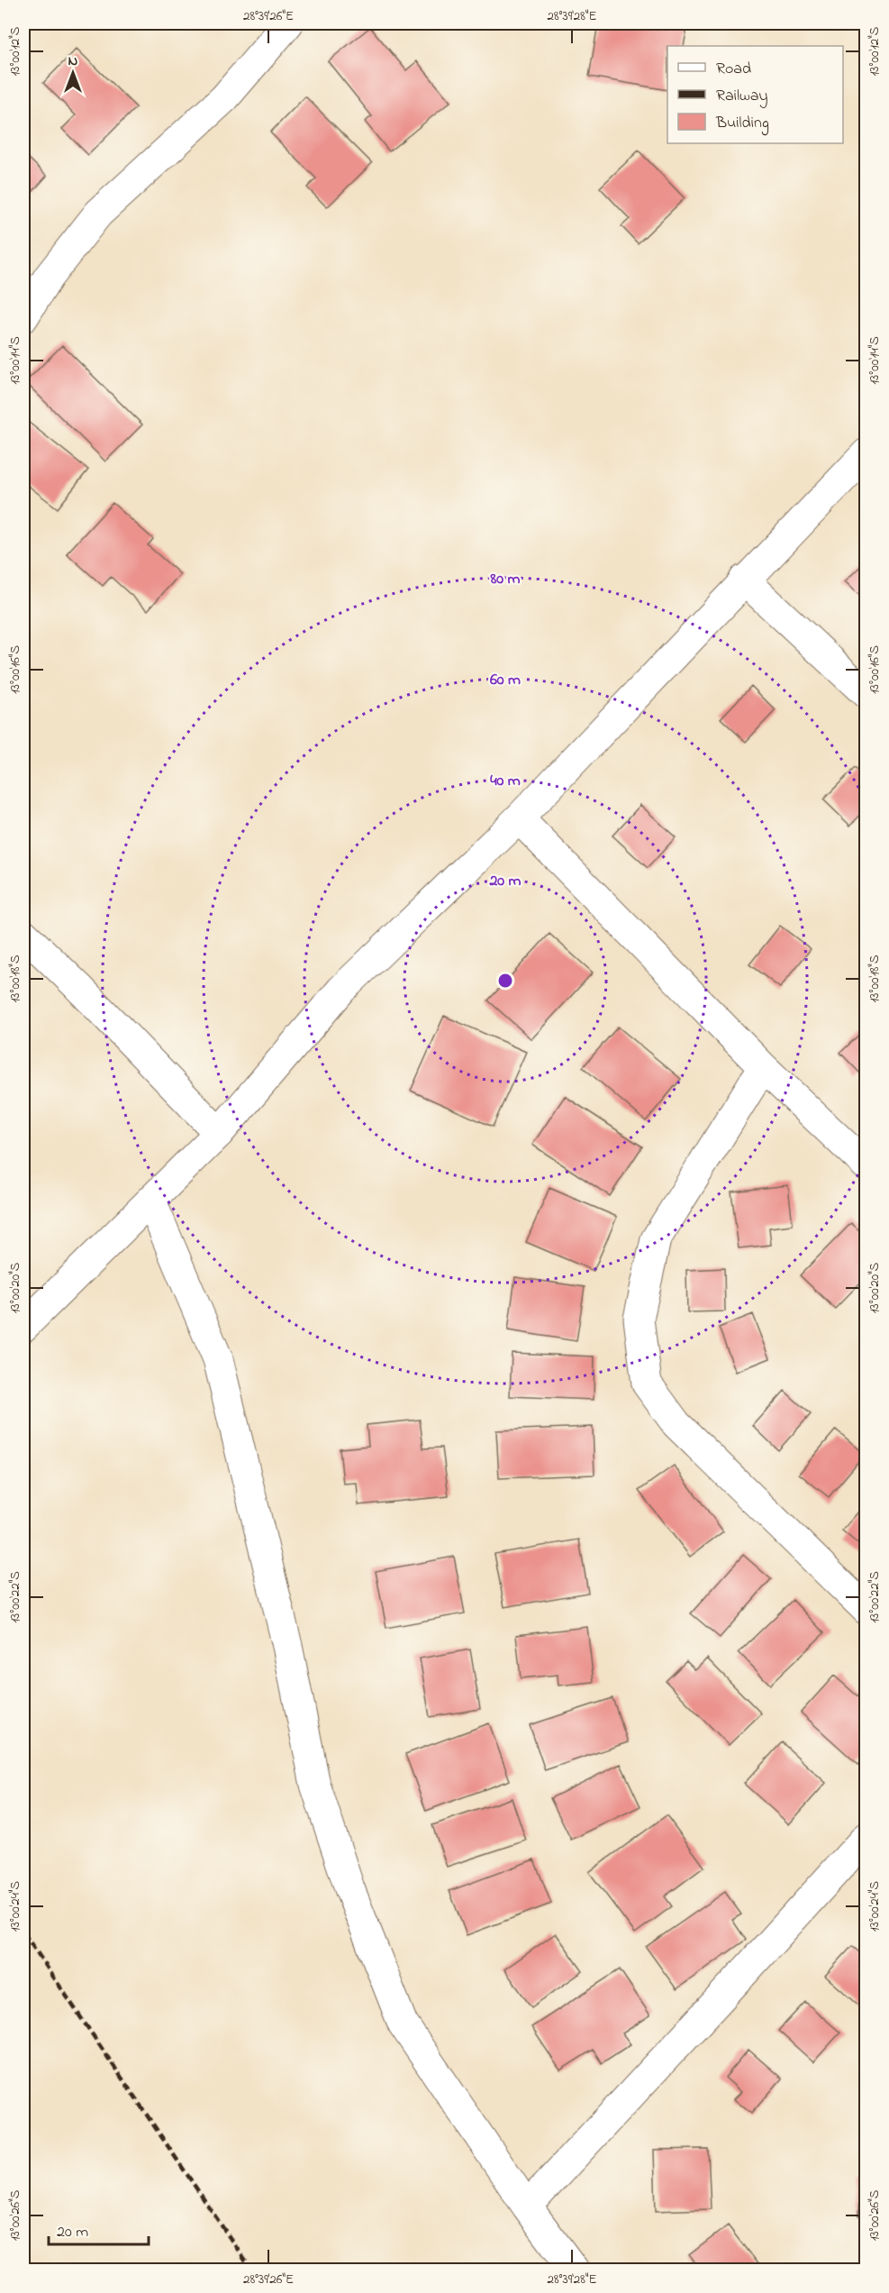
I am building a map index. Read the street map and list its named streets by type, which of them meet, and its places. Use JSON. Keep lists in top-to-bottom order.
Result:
{
  "legend": ["Road", "Railway", "Building"],
  "scale_bar": "20 m",
  "north": "top",
  "coordinates": [
    "28°39'26\"E",
    "28°39'28\"E",
    "13°00'12\"S",
    "13°00'14\"S",
    "13°00'16\"S",
    "13°00'18\"S",
    "13°00'20\"S",
    "13°00'22\"S",
    "13°00'24\"S",
    "13°00'26\"S"
  ],
  "rings": [
    "80 m",
    "60 m",
    "40 m",
    "20 m"
  ]
}
